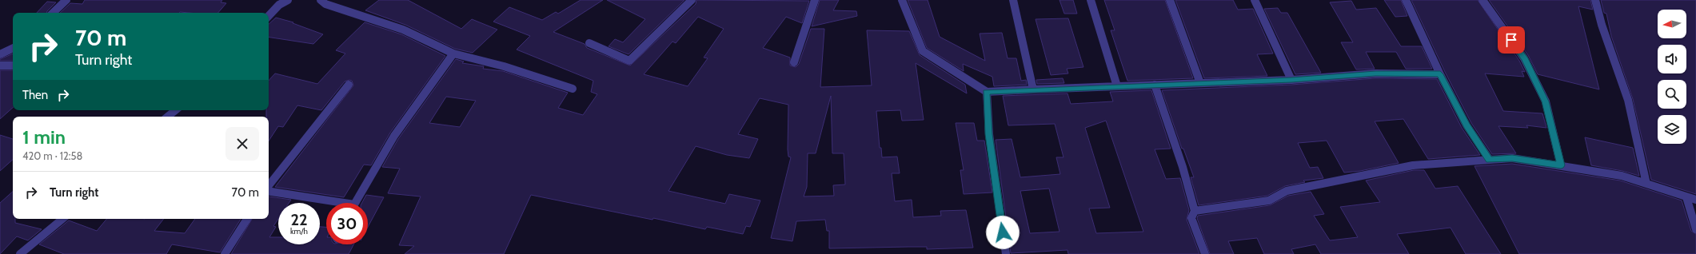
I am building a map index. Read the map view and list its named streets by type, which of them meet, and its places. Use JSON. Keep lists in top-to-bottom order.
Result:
{
  "north": "left",
  "page": {
    "turn": ["70 m", "Turn right"],
    "then": "Then",
    "heading": ["1 min", "420 m · 12:58"],
    "list": [
      {
        "name": "Turn right",
        "value": "70 m"
      }
    ],
    "speed": "22 km/h",
    "limit": "30"
  }
}
